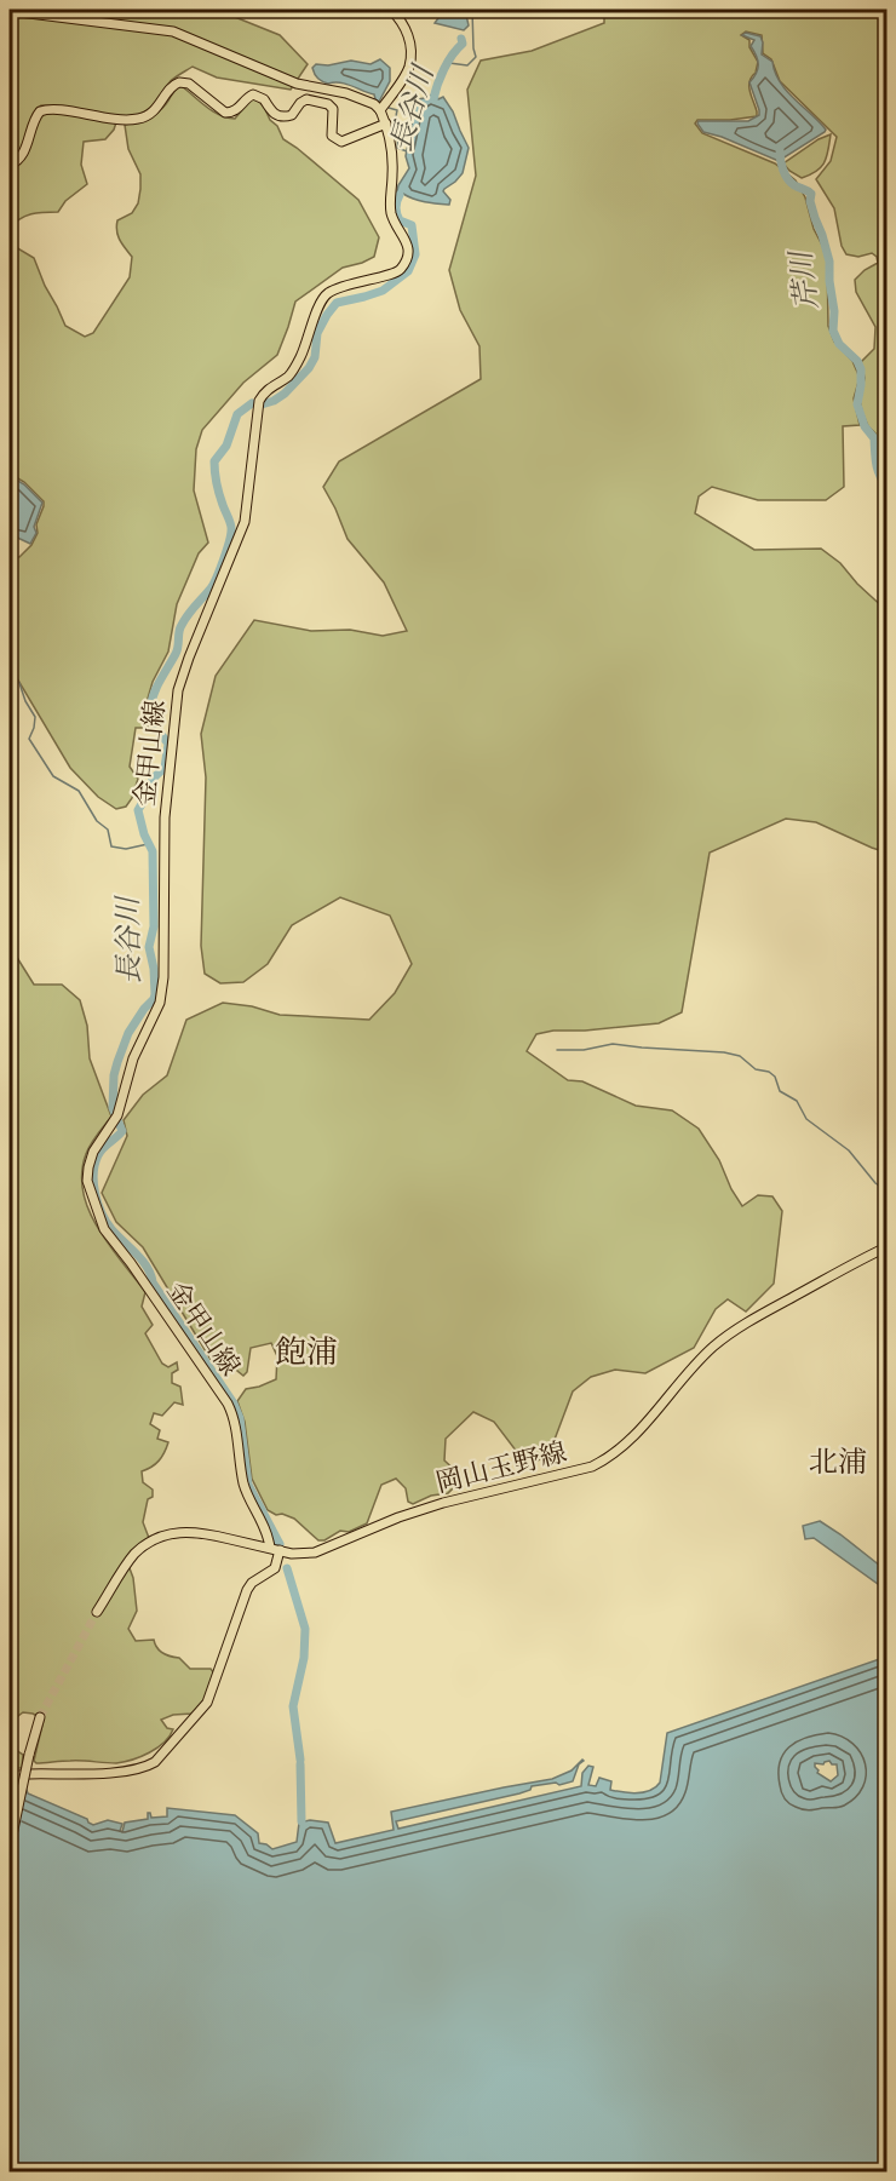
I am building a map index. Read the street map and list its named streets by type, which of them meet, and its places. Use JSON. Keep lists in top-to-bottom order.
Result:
{
  "streets": {
    "main road": ["金甲山線", "岡山玉野線"]
  },
  "crossings": [
    ["金甲山線", "岡山玉野線"]
  ],
  "districts": ["飽浦", "北浦"],
  "water": ["長谷川", "芹川"]
}
